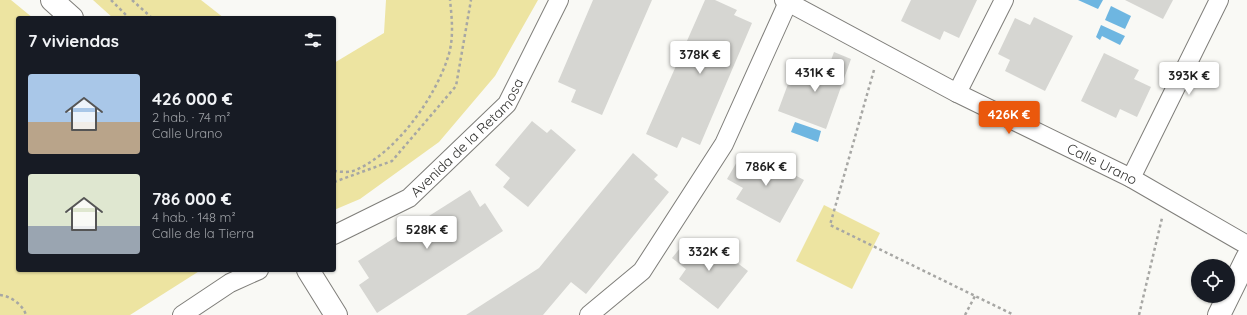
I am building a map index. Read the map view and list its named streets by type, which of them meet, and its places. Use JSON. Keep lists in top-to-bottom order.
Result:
{
  "streets": {
    "street": ["Avenida de la Retamosa", "Calle Urano"]
  },
  "page": {
    "heading": "7 viviendas",
    "price": [
      "378K €",
      "431K €",
      "393K €",
      "426K €",
      "786K €",
      "528K €",
      "332K €"
    ],
    "list": [
      {
        "name": "426 000 €",
        "note": "2 hab. · 74 m² · Calle Urano"
      },
      {
        "name": "786 000 €",
        "note": "4 hab. · 148 m² · Calle de la Tierra"
      }
    ]
  }
}
